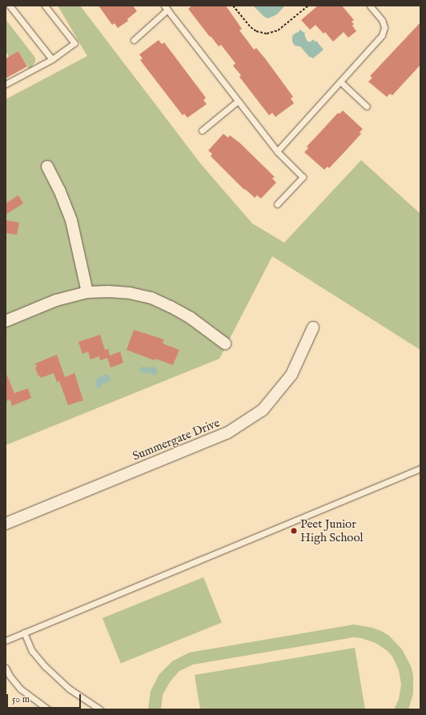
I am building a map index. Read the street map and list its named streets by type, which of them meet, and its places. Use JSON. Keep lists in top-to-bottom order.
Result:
{
  "streets": {
    "street": ["Summergate Drive"]
  },
  "places": ["Peet Junior High School"],
  "scale_bar": "50 m"
}
